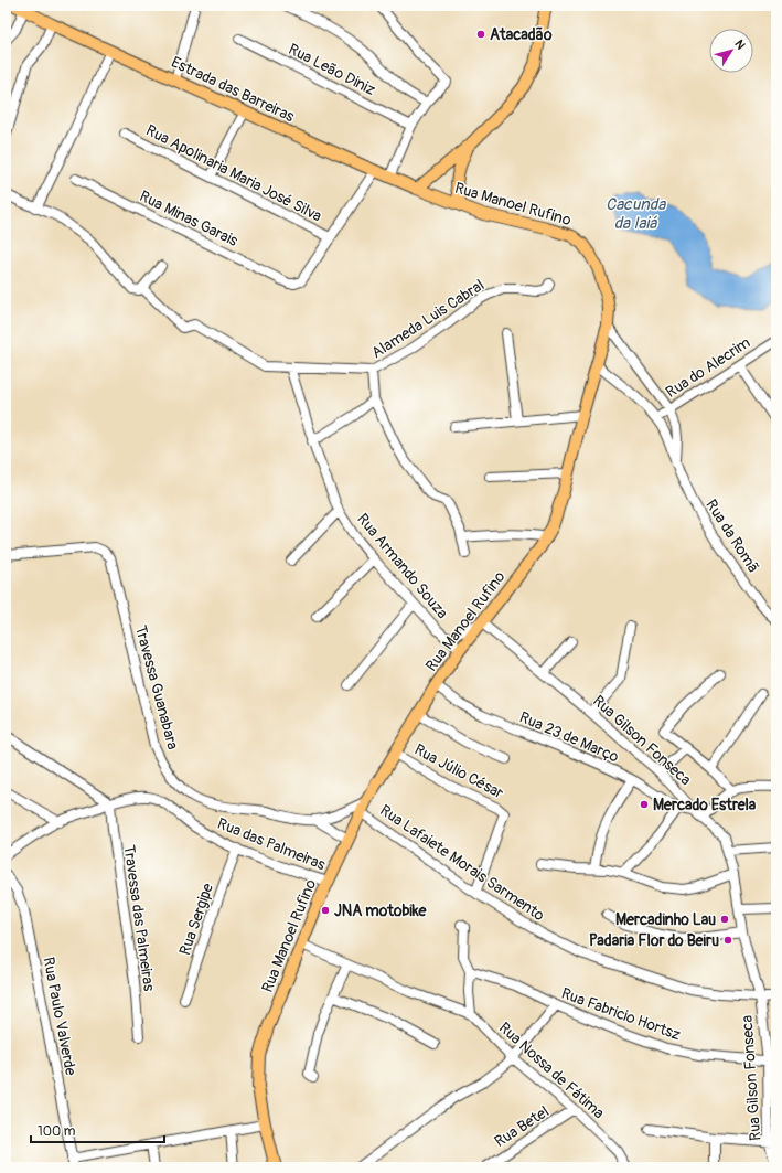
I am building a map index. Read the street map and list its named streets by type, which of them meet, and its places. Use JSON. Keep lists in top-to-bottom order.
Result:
{
  "streets": {
    "main road": ["Estrada das Barreiras", "Rua Manoel Rufino"],
    "street": [
      "Rua Leão Diniz",
      "Rua Apolinaria Maria José Silva",
      "Rua Minas Garais",
      "Alameda Luis Cabral",
      "Rua do Alecrim",
      "Rua da Romã",
      "Rua Armando Souza",
      "Travessa Guanabara",
      "Rua 23 de Março",
      "Rua Gilson Fonseca",
      "Rua Júlio César",
      "Rua das Palmeiras",
      "Rua Lafaiete Morais Sarmento",
      "Travessa das Palmeiras",
      "Rua Sergipe",
      "Rua Fabricio Hortsz",
      "Rua Paulo Valverde",
      "Rua Nossa de Fátima",
      "Rua Betel"
    ]
  },
  "crossings": [
    ["Estrada das Barreiras", "Rua Manoel Rufino"],
    ["Rua Apolinaria Maria José Silva", "Rua Minas Garais"],
    ["Rua Manoel Rufino", "Rua da Romã"],
    ["Rua Manoel Rufino", "Rua Armando Souza"],
    ["Rua Manoel Rufino", "Travessa Guanabara"],
    ["Rua Manoel Rufino", "Rua 23 de Março"],
    ["Rua Manoel Rufino", "Rua Gilson Fonseca"],
    ["Rua Manoel Rufino", "Rua Júlio César"],
    ["Rua Manoel Rufino", "Rua das Palmeiras"],
    ["Rua Manoel Rufino", "Rua Lafaiete Morais Sarmento"],
    ["Rua Manoel Rufino", "Rua Nossa de Fátima"],
    ["Alameda Luis Cabral", "Rua Armando Souza"],
    ["Rua do Alecrim", "Rua da Romã"],
    ["Rua 23 de Março", "Rua Gilson Fonseca"],
    ["Rua Gilson Fonseca", "Rua Lafaiete Morais Sarmento"],
    ["Rua Gilson Fonseca", "Rua Fabricio Hortsz"],
    ["Rua Júlio César", "Rua Lafaiete Morais Sarmento"],
    ["Rua das Palmeiras", "Travessa das Palmeiras"],
    ["Rua das Palmeiras", "Rua Sergipe"],
    ["Rua Nossa de Fátima", "Rua Betel"]
  ],
  "water": ["Cacunda da Iaiá"],
  "places": [
    "Atacadão",
    "Mercado Estrela",
    "JNA motobike",
    "Mercadinho Lau",
    "Padaria Flor do Beiru"
  ],
  "scale_bar": "100 m",
  "north": "top right"
}
